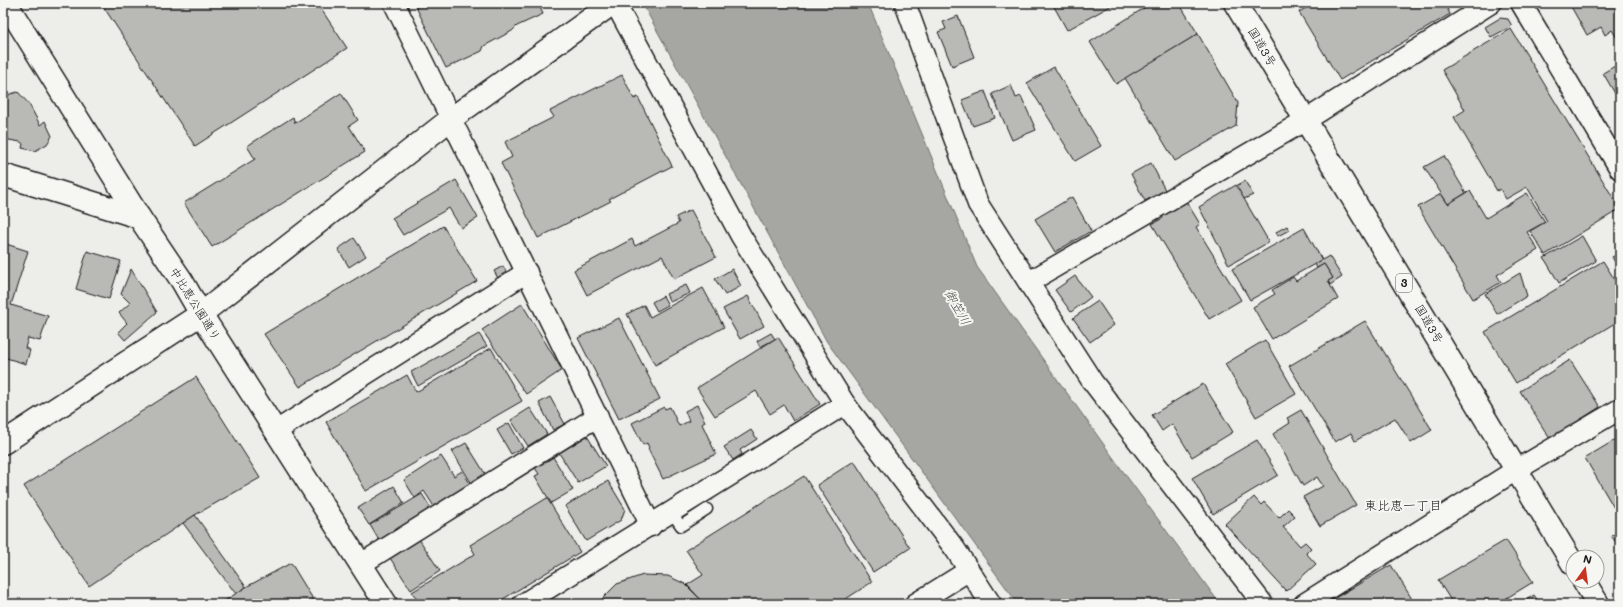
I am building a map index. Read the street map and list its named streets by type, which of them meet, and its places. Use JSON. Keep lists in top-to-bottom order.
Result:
{
  "streets": {
    "main road": ["国道3号", "3", "中比恵公園通り"]
  },
  "districts": ["東比恵一丁目"],
  "water": ["御笠川"],
  "north": "top"
}
